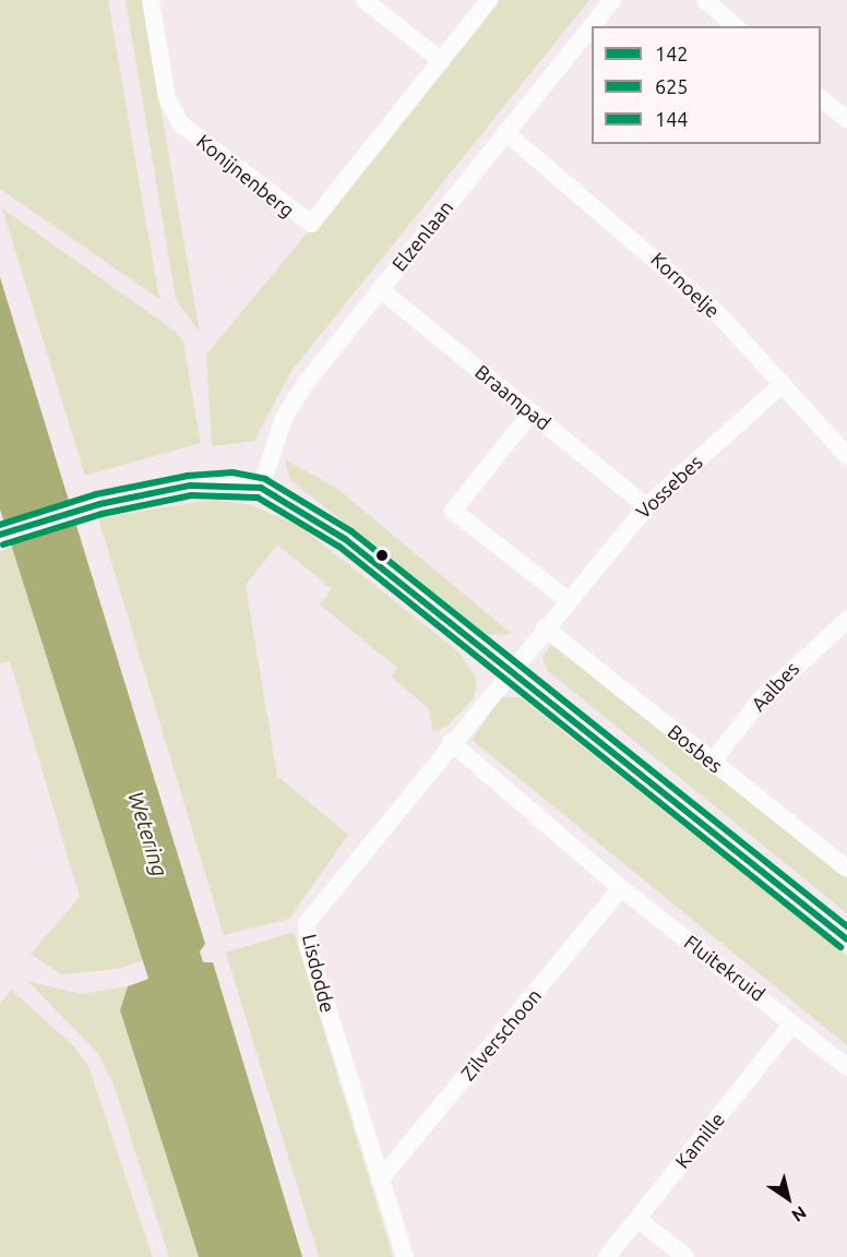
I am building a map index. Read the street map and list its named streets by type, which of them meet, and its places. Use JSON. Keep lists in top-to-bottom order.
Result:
{
  "streets": {
    "street": [
      "Konijnenberg",
      "Elzenlaan",
      "Kornoelje",
      "Braampad",
      "Vossebes",
      "Aalbes",
      "Bosbes",
      "Fluitekruid",
      "Lisdodde",
      "Zilverschoon",
      "Kamille"
    ]
  },
  "crossings": [
    ["Elzenlaan", "Kornoelje"],
    ["Elzenlaan", "Braampad"],
    ["Kornoelje", "Vossebes"],
    ["Braampad", "Vossebes"],
    ["Vossebes", "Bosbes"],
    ["Vossebes", "Lisdodde"],
    ["Aalbes", "Bosbes"],
    ["Fluitekruid", "Lisdodde"],
    ["Fluitekruid", "Zilverschoon"],
    ["Fluitekruid", "Kamille"],
    ["Lisdodde", "Zilverschoon"]
  ],
  "water": ["Wetering"],
  "lines": ["transit line 144", "transit line 142", "transit line 625"],
  "legend": ["142", "625", "144"],
  "north": "bottom right"
}
